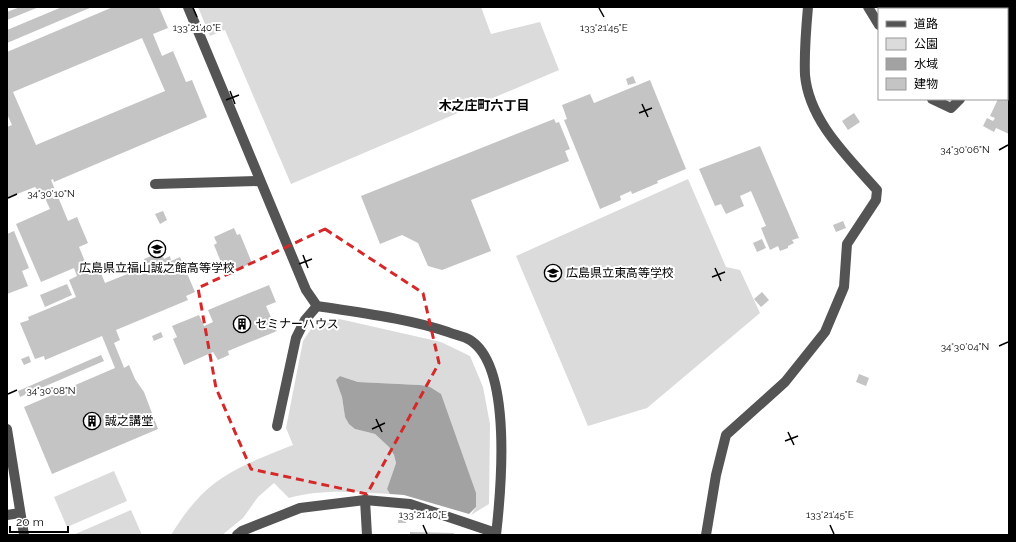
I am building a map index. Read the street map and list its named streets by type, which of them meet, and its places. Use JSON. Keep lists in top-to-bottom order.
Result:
{
  "districts": ["木之庄町六丁目"],
  "places": {
    "school or university": ["広島県立福山誠之館高等学校", "広島県立東高等学校"],
    "building": ["セミナーハウス", "誠之講堂"]
  },
  "legend": [
    "道路",
    "公園",
    "水域",
    "建物"
  ],
  "scale_bar": "20 m",
  "coordinates": [
    "133°21'40\"E",
    "133°21'45\"E",
    "34°30'06\"N",
    "34°30'10\"N",
    "34°30'04\"N",
    "34°30'08\"N"
  ]
}
